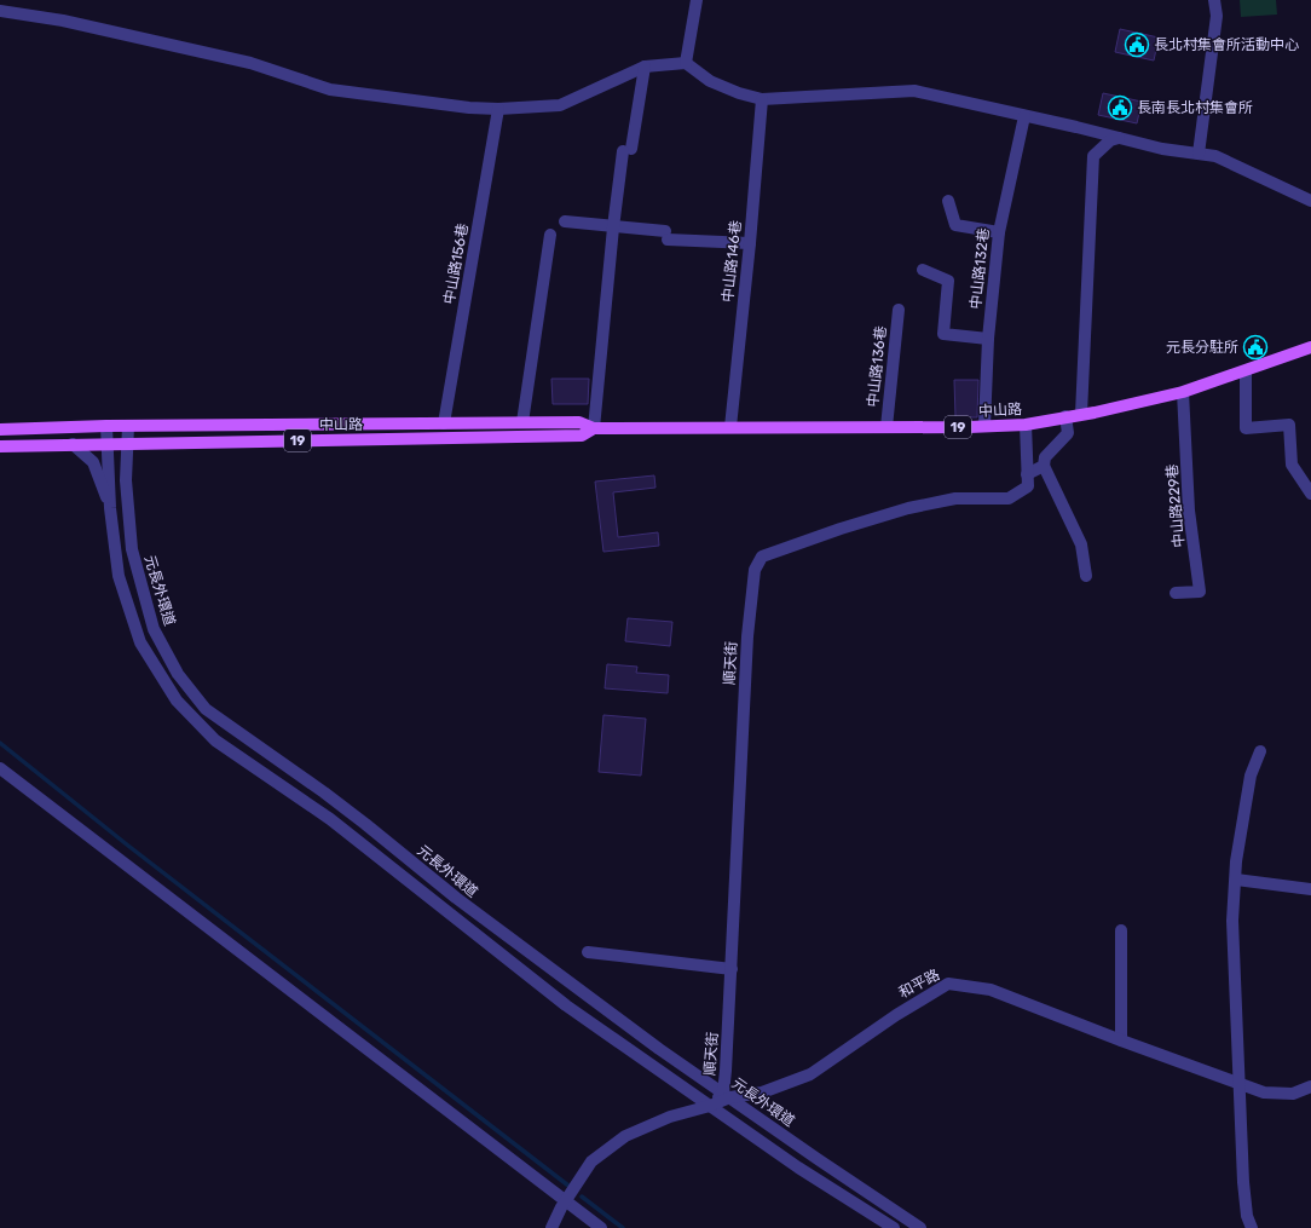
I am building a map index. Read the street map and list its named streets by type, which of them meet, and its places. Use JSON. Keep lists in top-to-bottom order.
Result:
{
  "streets": {
    "main road": ["中山路", "19"],
    "street": [
      "中山路146巷",
      "中山路156巷",
      "中山路132巷",
      "中山路136巷",
      "中山路229巷",
      "元長外環道",
      "順天街",
      "和平路"
    ]
  },
  "crossings": [
    ["中山路146巷", "中山路"],
    ["中山路156巷", "中山路"],
    ["中山路132巷", "中山路"],
    ["中山路136巷", "中山路"],
    ["中山路", "中山路229巷"],
    ["中山路", "元長外環道"],
    ["中山路", "順天街"],
    ["元長外環道", "順天街"],
    ["元長外環道", "和平路"],
    ["順天街", "和平路"]
  ],
  "places": {
    "public building": ["長北村集會所活動中心", "長南長北村集會所", "元長分駐所"]
  }
}
